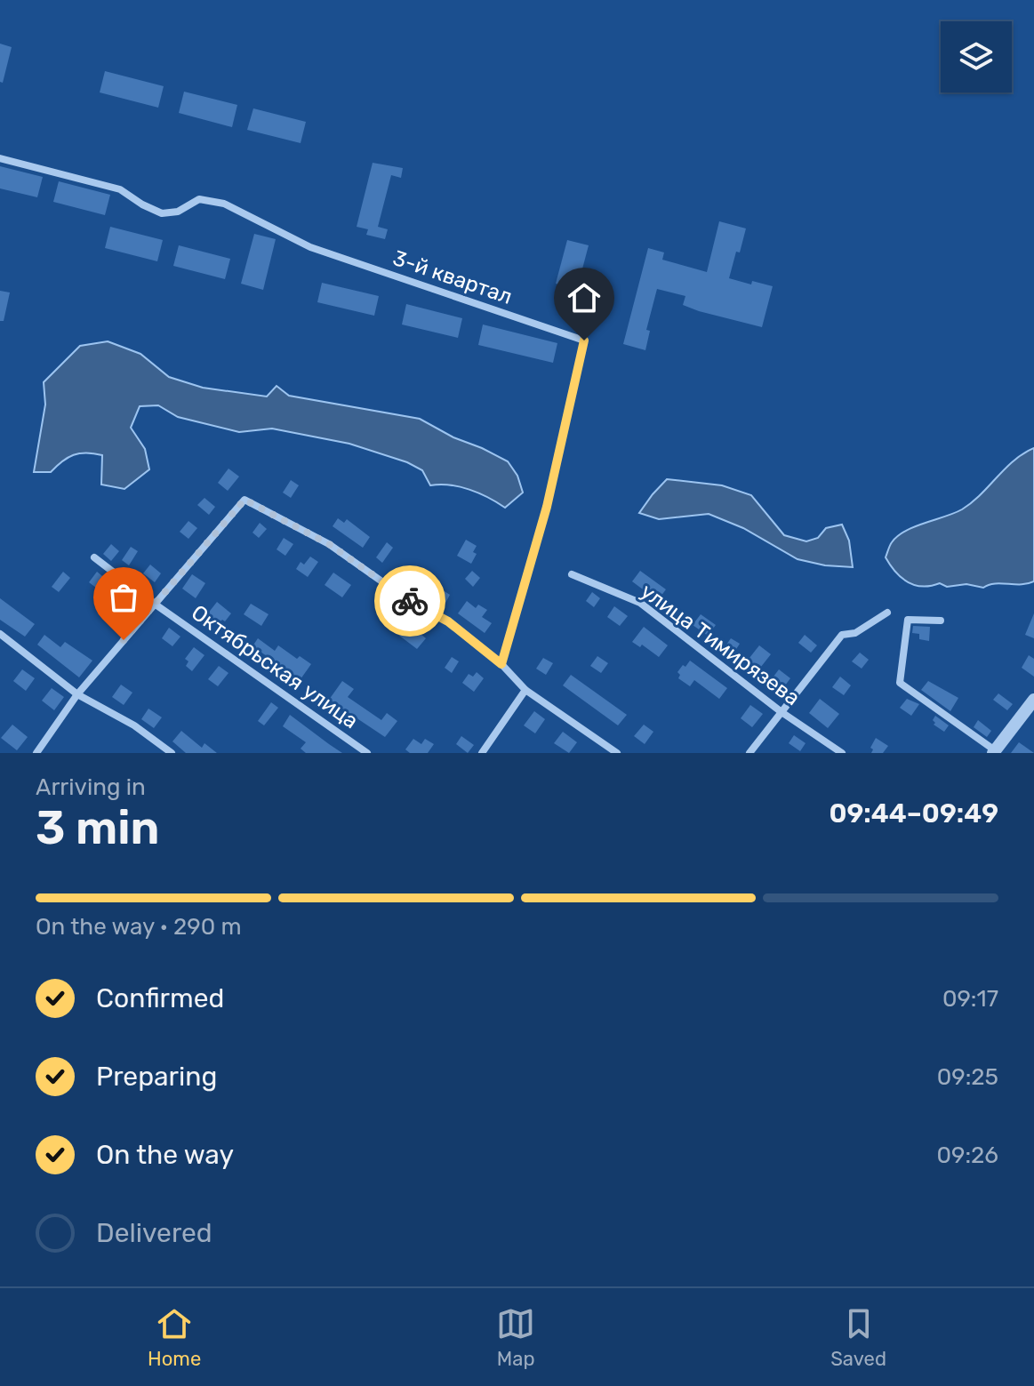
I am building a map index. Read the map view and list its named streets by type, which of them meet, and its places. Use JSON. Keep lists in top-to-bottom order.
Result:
{
  "streets": {
    "street": ["3-й квартал", "улица Тимирязева", "Октябрьская улица"]
  },
  "page": {
    "heading": ["3 min", "Arriving in", "09:44–09:49"],
    "bar": "On the way · 290 m",
    "list": [
      ["Confirmed", "09:17"],
      ["Preparing", "09:25"],
      ["On the way", "09:26"],
      "Delivered"
    ],
    "tabs": ["Home", "Map", "Saved"]
  }
}
